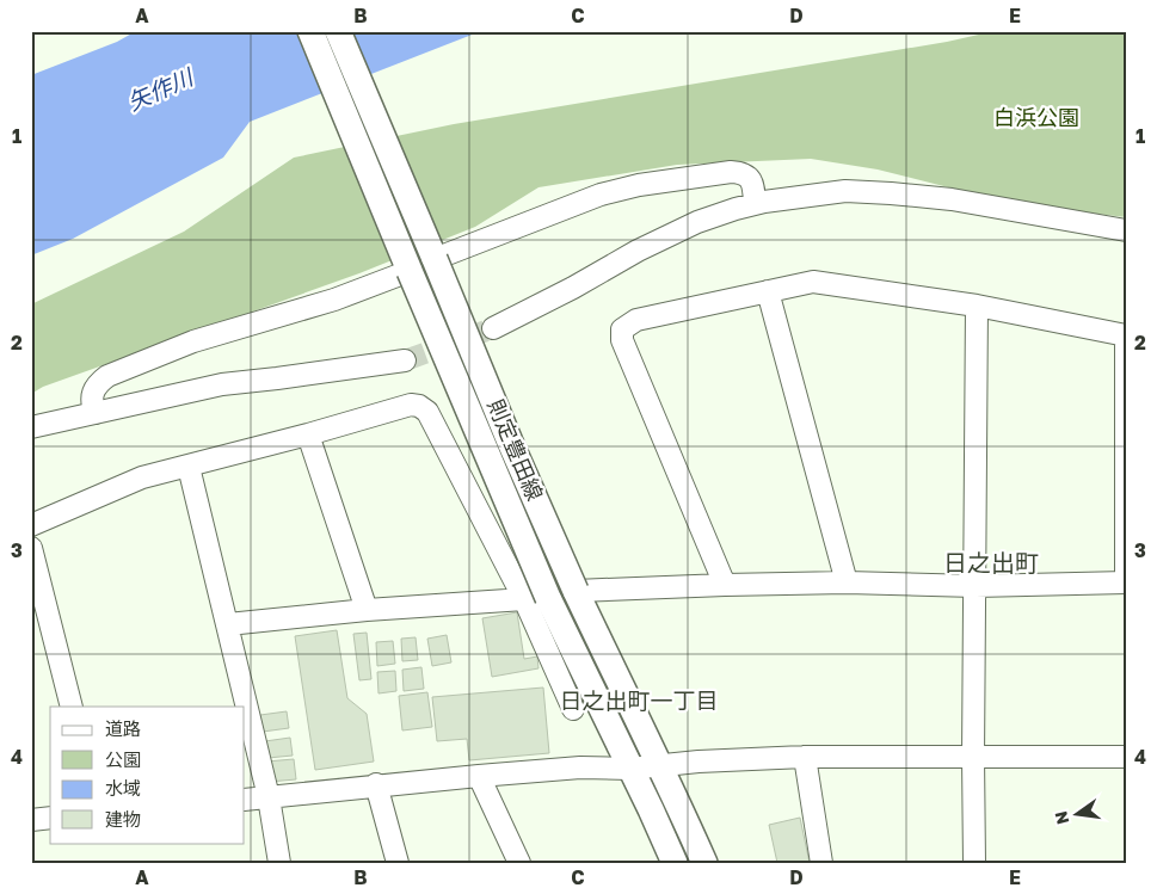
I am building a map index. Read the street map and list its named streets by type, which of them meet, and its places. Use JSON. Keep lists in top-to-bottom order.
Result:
{
  "streets": {
    "main road": ["則定豊田線"]
  },
  "districts": ["日之出町", "日之出町一丁目"],
  "water": ["矢作川"],
  "parks": ["白浜公園"],
  "legend": [
    "道路",
    "公園",
    "水域",
    "建物"
  ],
  "north": "left",
  "grid": {
    "columns": [
      "A",
      "B",
      "C",
      "D",
      "E"
    ],
    "rows": [
      "1",
      "2",
      "3",
      "4"
    ]
  }
}
